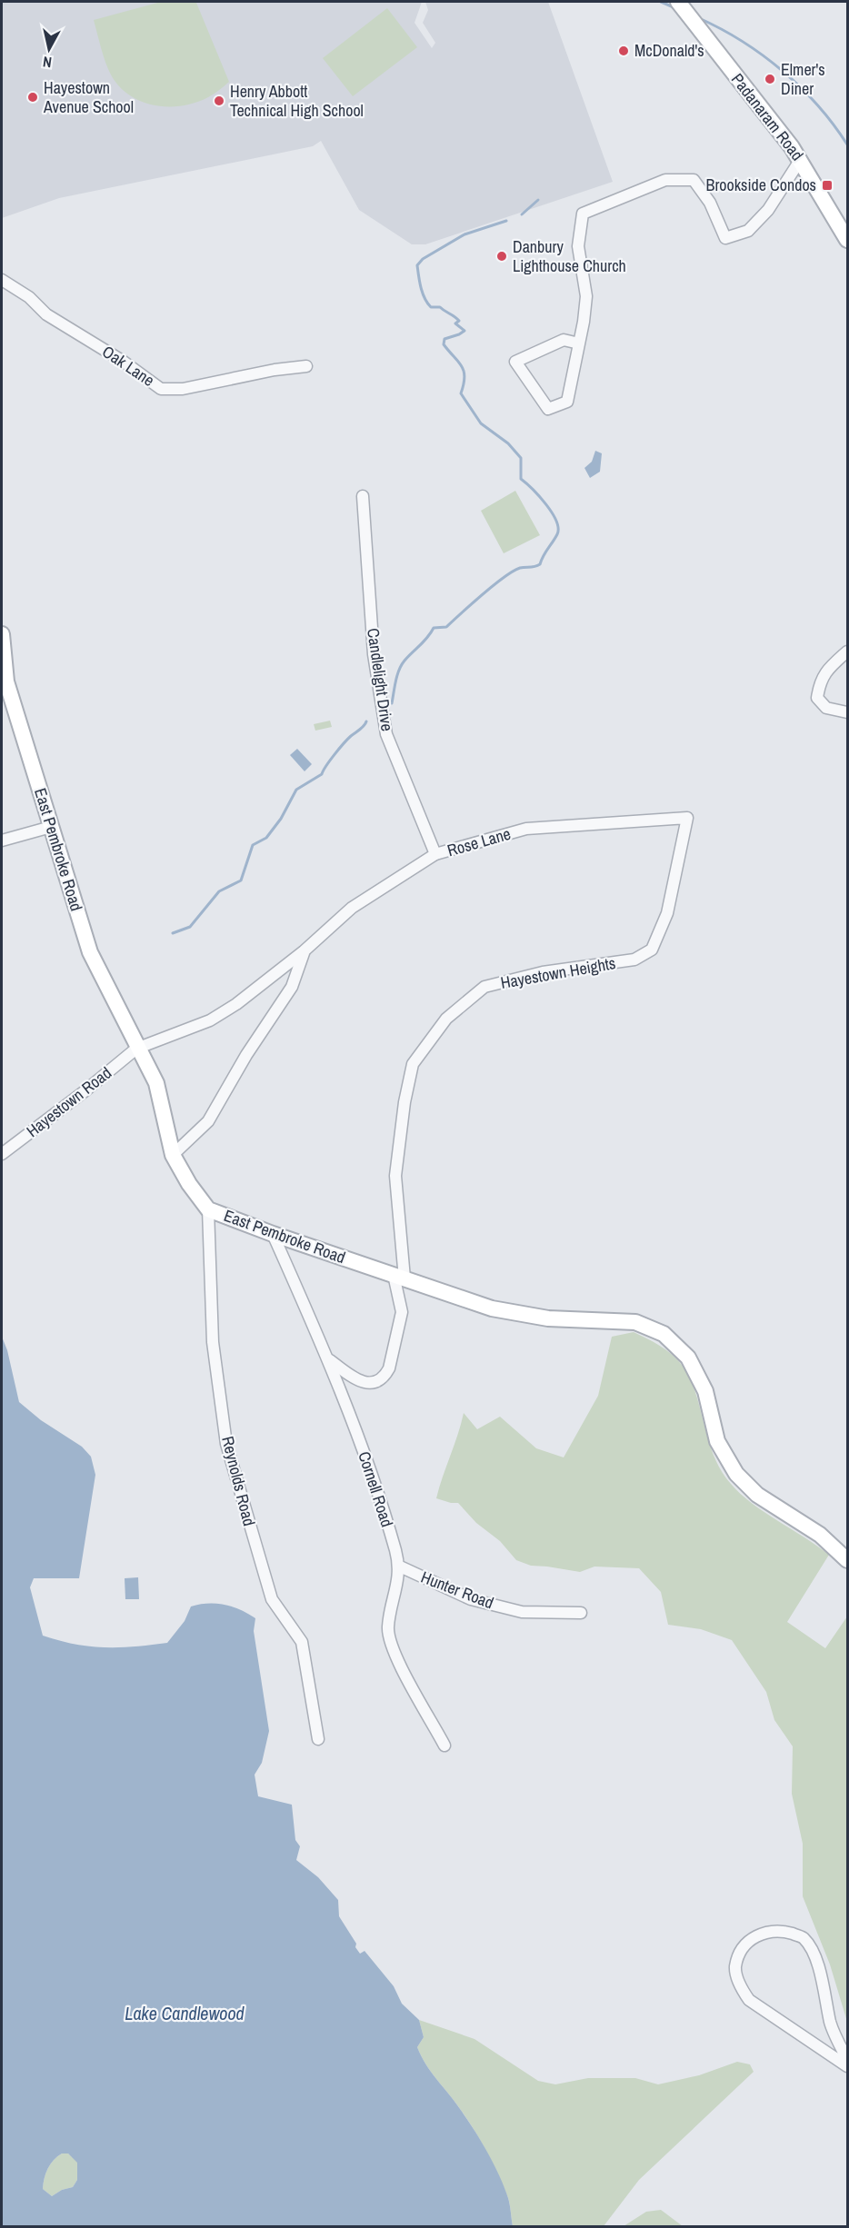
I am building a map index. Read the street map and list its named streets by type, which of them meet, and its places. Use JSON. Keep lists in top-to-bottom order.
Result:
{
  "streets": {
    "street": [
      "Padanaram Road",
      "Oak Lane",
      "Candlelight Drive",
      "Rose Lane",
      "East Pembroke Road",
      "Hayestown Heights",
      "Hayestown Road",
      "Reynolds Road",
      "Cornell Road",
      "Hunter Road"
    ]
  },
  "crossings": [
    ["Candlelight Drive", "Rose Lane"],
    ["Rose Lane", "East Pembroke Road"],
    ["Rose Lane", "Hayestown Heights"],
    ["Rose Lane", "Hayestown Road"],
    ["East Pembroke Road", "Hayestown Heights"],
    ["East Pembroke Road", "Hayestown Road"],
    ["East Pembroke Road", "Reynolds Road"],
    ["East Pembroke Road", "Cornell Road"],
    ["Hayestown Heights", "Cornell Road"],
    ["Cornell Road", "Hunter Road"]
  ],
  "water": ["Lake Candlewood"],
  "places": {
    "other": [
      "McDonald's",
      "Elmer's Diner",
      "Hayestown Avenue School",
      "Henry Abbott Technical High School",
      "Danbury Lighthouse Church"
    ],
    "transit": ["Brookside Condos"]
  },
  "north": "bottom"
}
